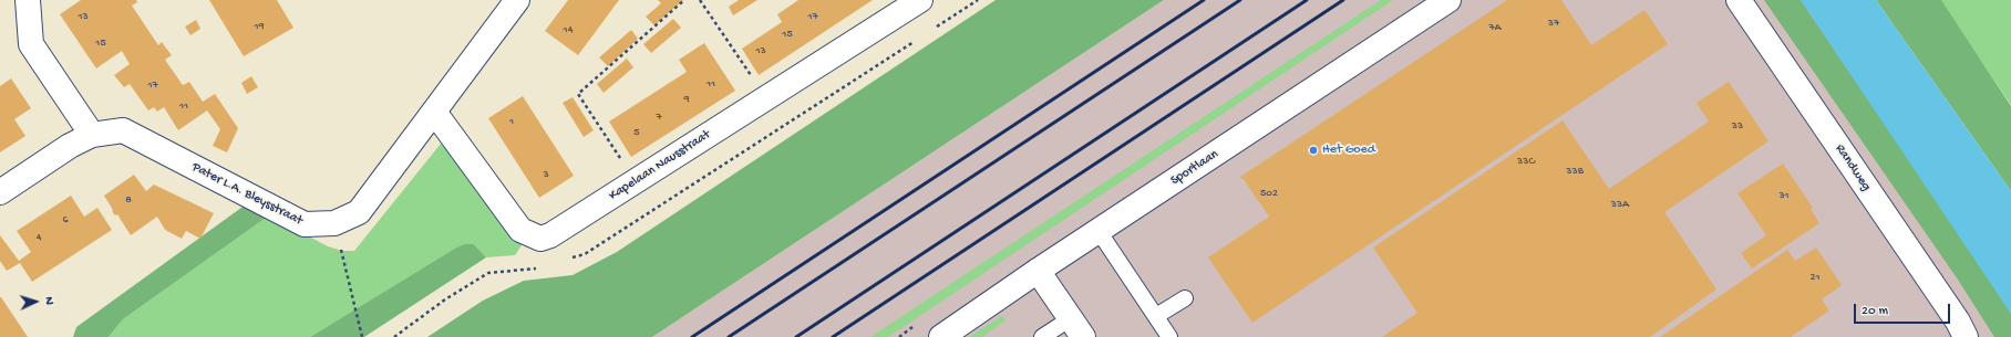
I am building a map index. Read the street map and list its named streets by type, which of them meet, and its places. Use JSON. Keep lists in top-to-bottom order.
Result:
{
  "streets": {
    "street": [
      "Kapelaan Nausstraat",
      "Sportlaan",
      "Randweg",
      "Pater L.A. Bleysstraat"
    ]
  },
  "crossings": [
    ["Kapelaan Nausstraat", "Pater L.A. Bleysstraat"]
  ],
  "places": ["Het Goed"],
  "house_numbers": [
    "13",
    "17",
    "37",
    "19",
    "7A",
    "14",
    "15",
    "15",
    "13",
    "11",
    "17",
    "9",
    "11",
    "7",
    "1",
    "33",
    "5",
    "33C",
    "33B",
    "3",
    "502",
    "31",
    "8",
    "33A",
    "6",
    "4",
    "21"
  ],
  "scale_bar": "20 m",
  "north": "right"
}
